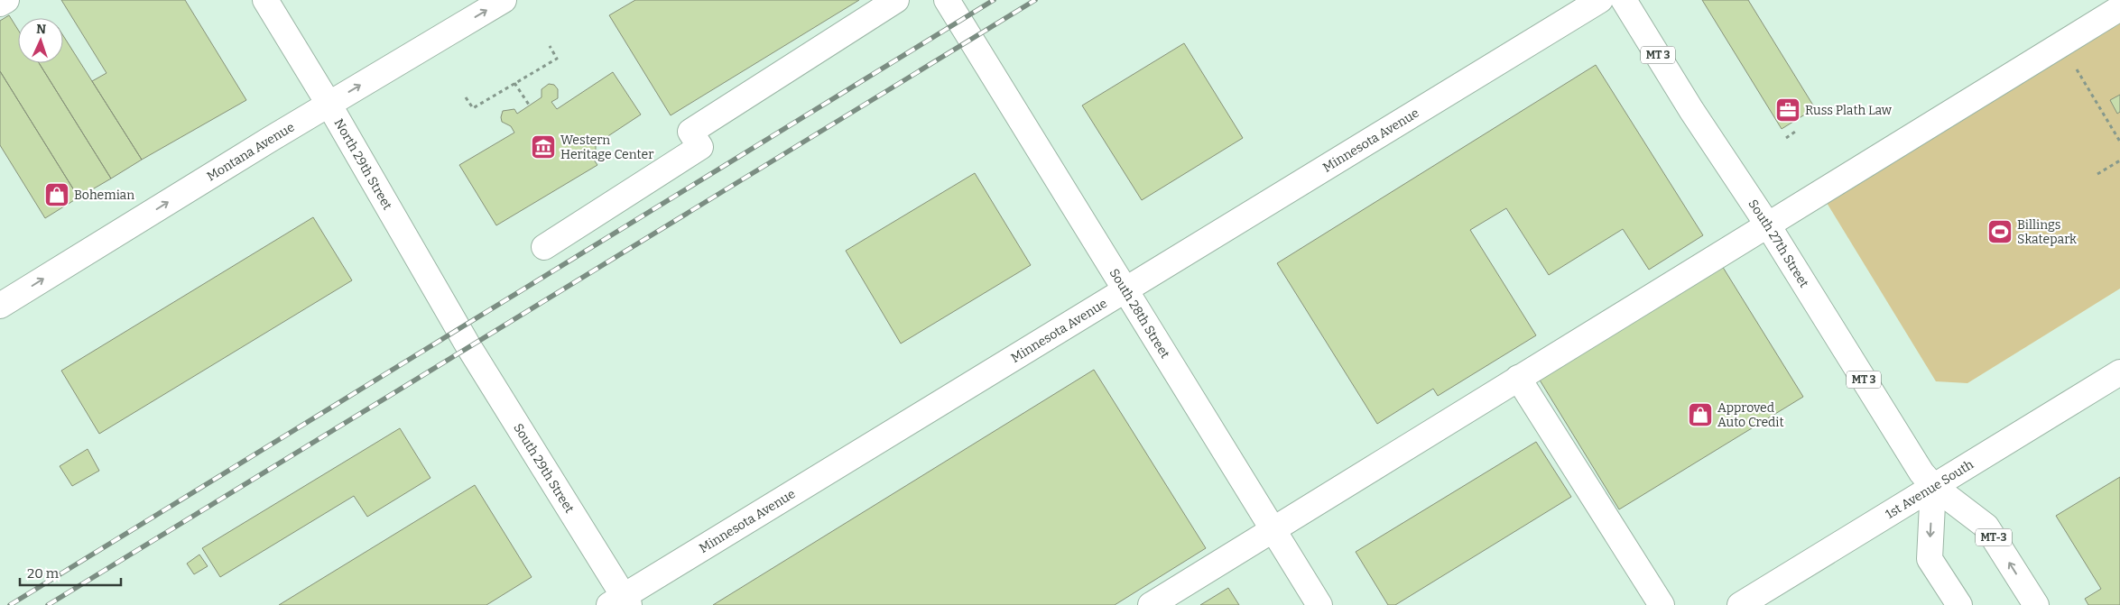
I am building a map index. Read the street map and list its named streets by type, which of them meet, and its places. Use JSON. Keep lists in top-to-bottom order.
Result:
{
  "streets": {
    "street": [
      "MT 3",
      "Minnesota Avenue",
      "Montana Avenue",
      "North 29th Street",
      "South 27th Street",
      "South 28th Street",
      "South 29th Street",
      "1st Avenue South",
      "MT-3"
    ]
  },
  "crossings": [
    ["Minnesota Avenue", "South 28th Street"],
    ["Minnesota Avenue", "South 29th Street"],
    ["Montana Avenue", "North 29th Street"],
    ["North 29th Street", "South 29th Street"],
    ["South 27th Street", "1st Avenue South"]
  ],
  "one_way": ["Montana Avenue"],
  "places": {
    "office": ["Russ Plath Law"],
    "museum": ["Western Heritage Center"],
    "shop": ["Bohemian", "Approved Auto Credit"],
    "sports": ["Billings Skatepark"]
  },
  "scale_bar": "20 m",
  "north": "top"
}
